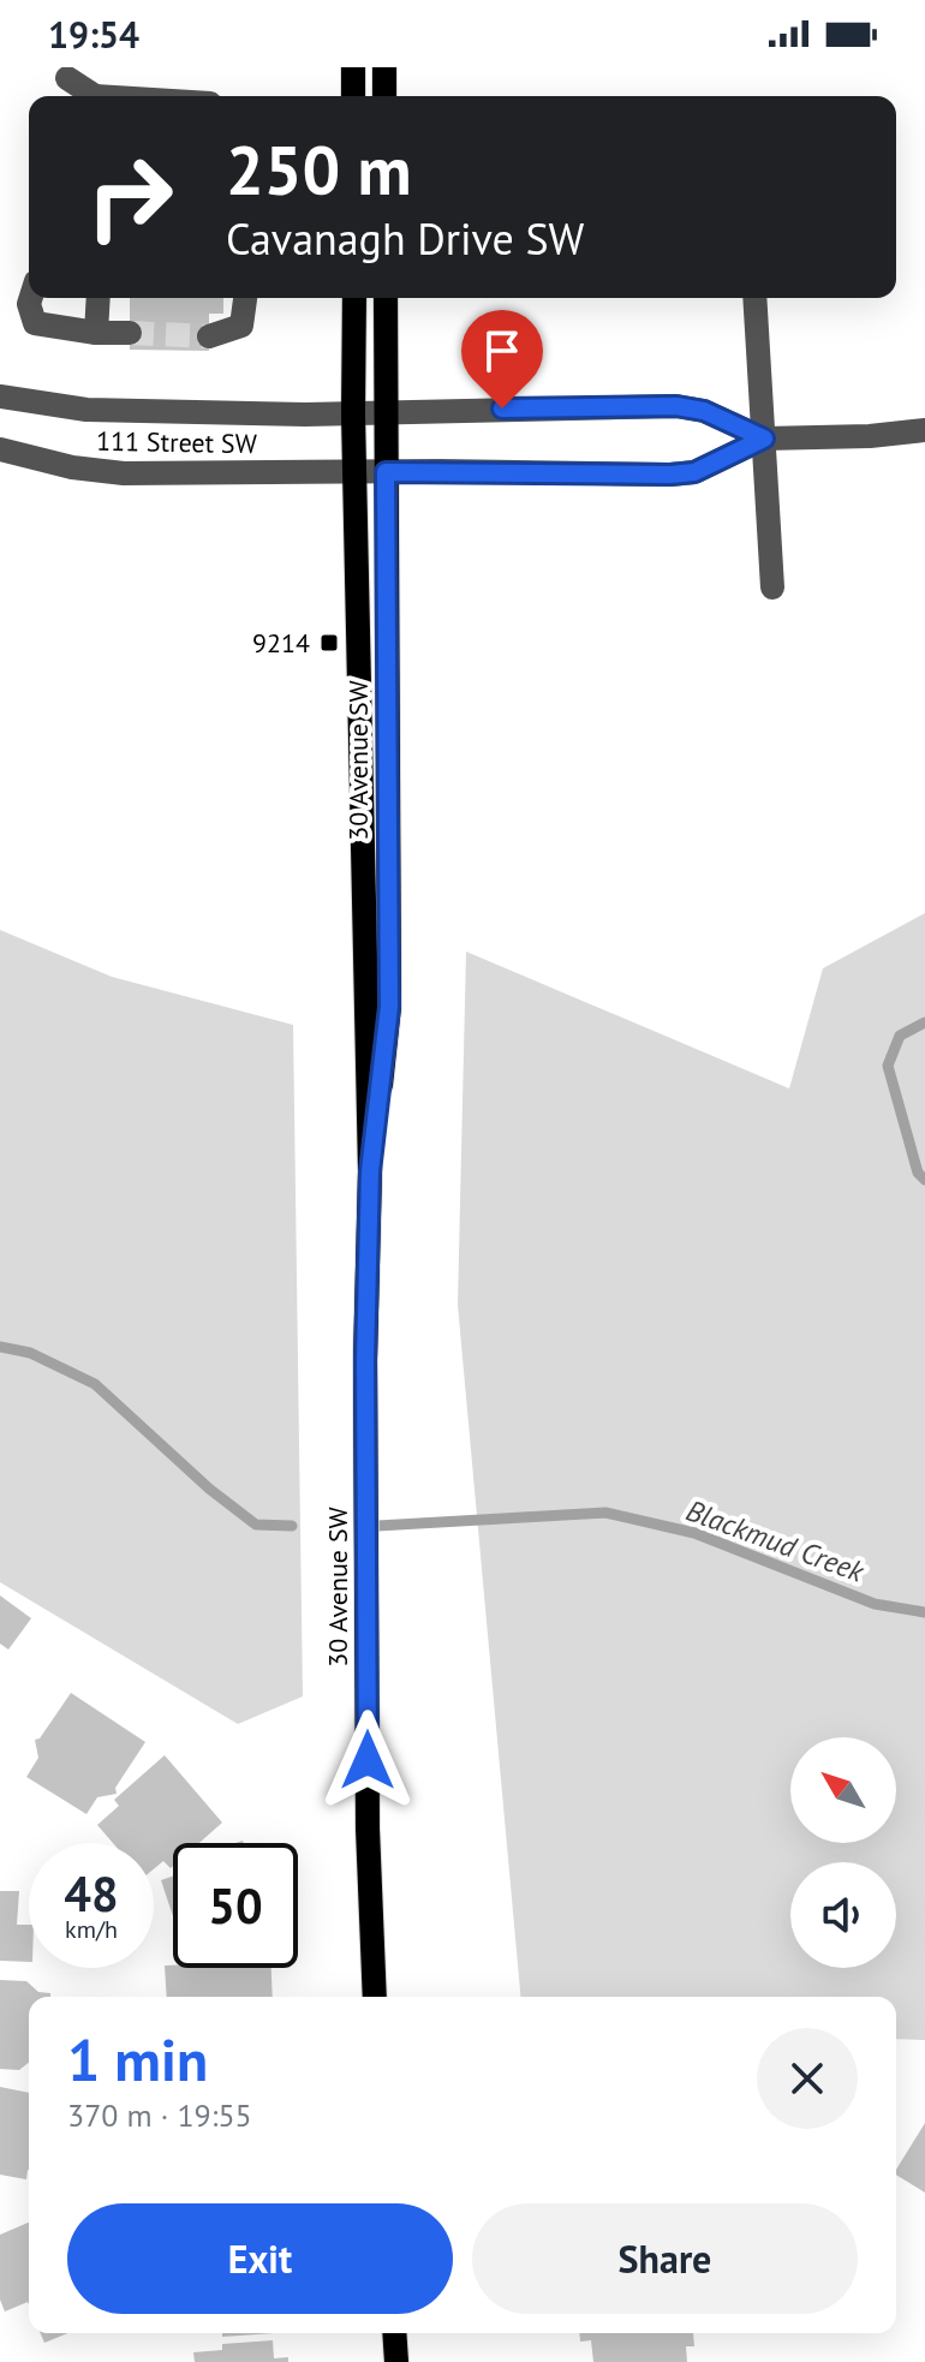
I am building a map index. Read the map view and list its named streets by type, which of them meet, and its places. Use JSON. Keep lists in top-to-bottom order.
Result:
{
  "streets": {
    "main road": ["30 Avenue SW"],
    "street": ["111 Street SW"]
  },
  "crossings": [
    ["111 Street SW", "30 Avenue SW"]
  ],
  "water": ["Blackmud Creek"],
  "places": {
    "transit": ["9214"]
  },
  "north": "top left",
  "page": {
    "status": "19:54",
    "turn": ["250 m", "Cavanagh Drive SW"],
    "speed": "48 km/h",
    "limit": "50",
    "heading": ["1 min", "370 m · 19:55"],
    "buttons": ["Exit", "Share"]
  }
}
